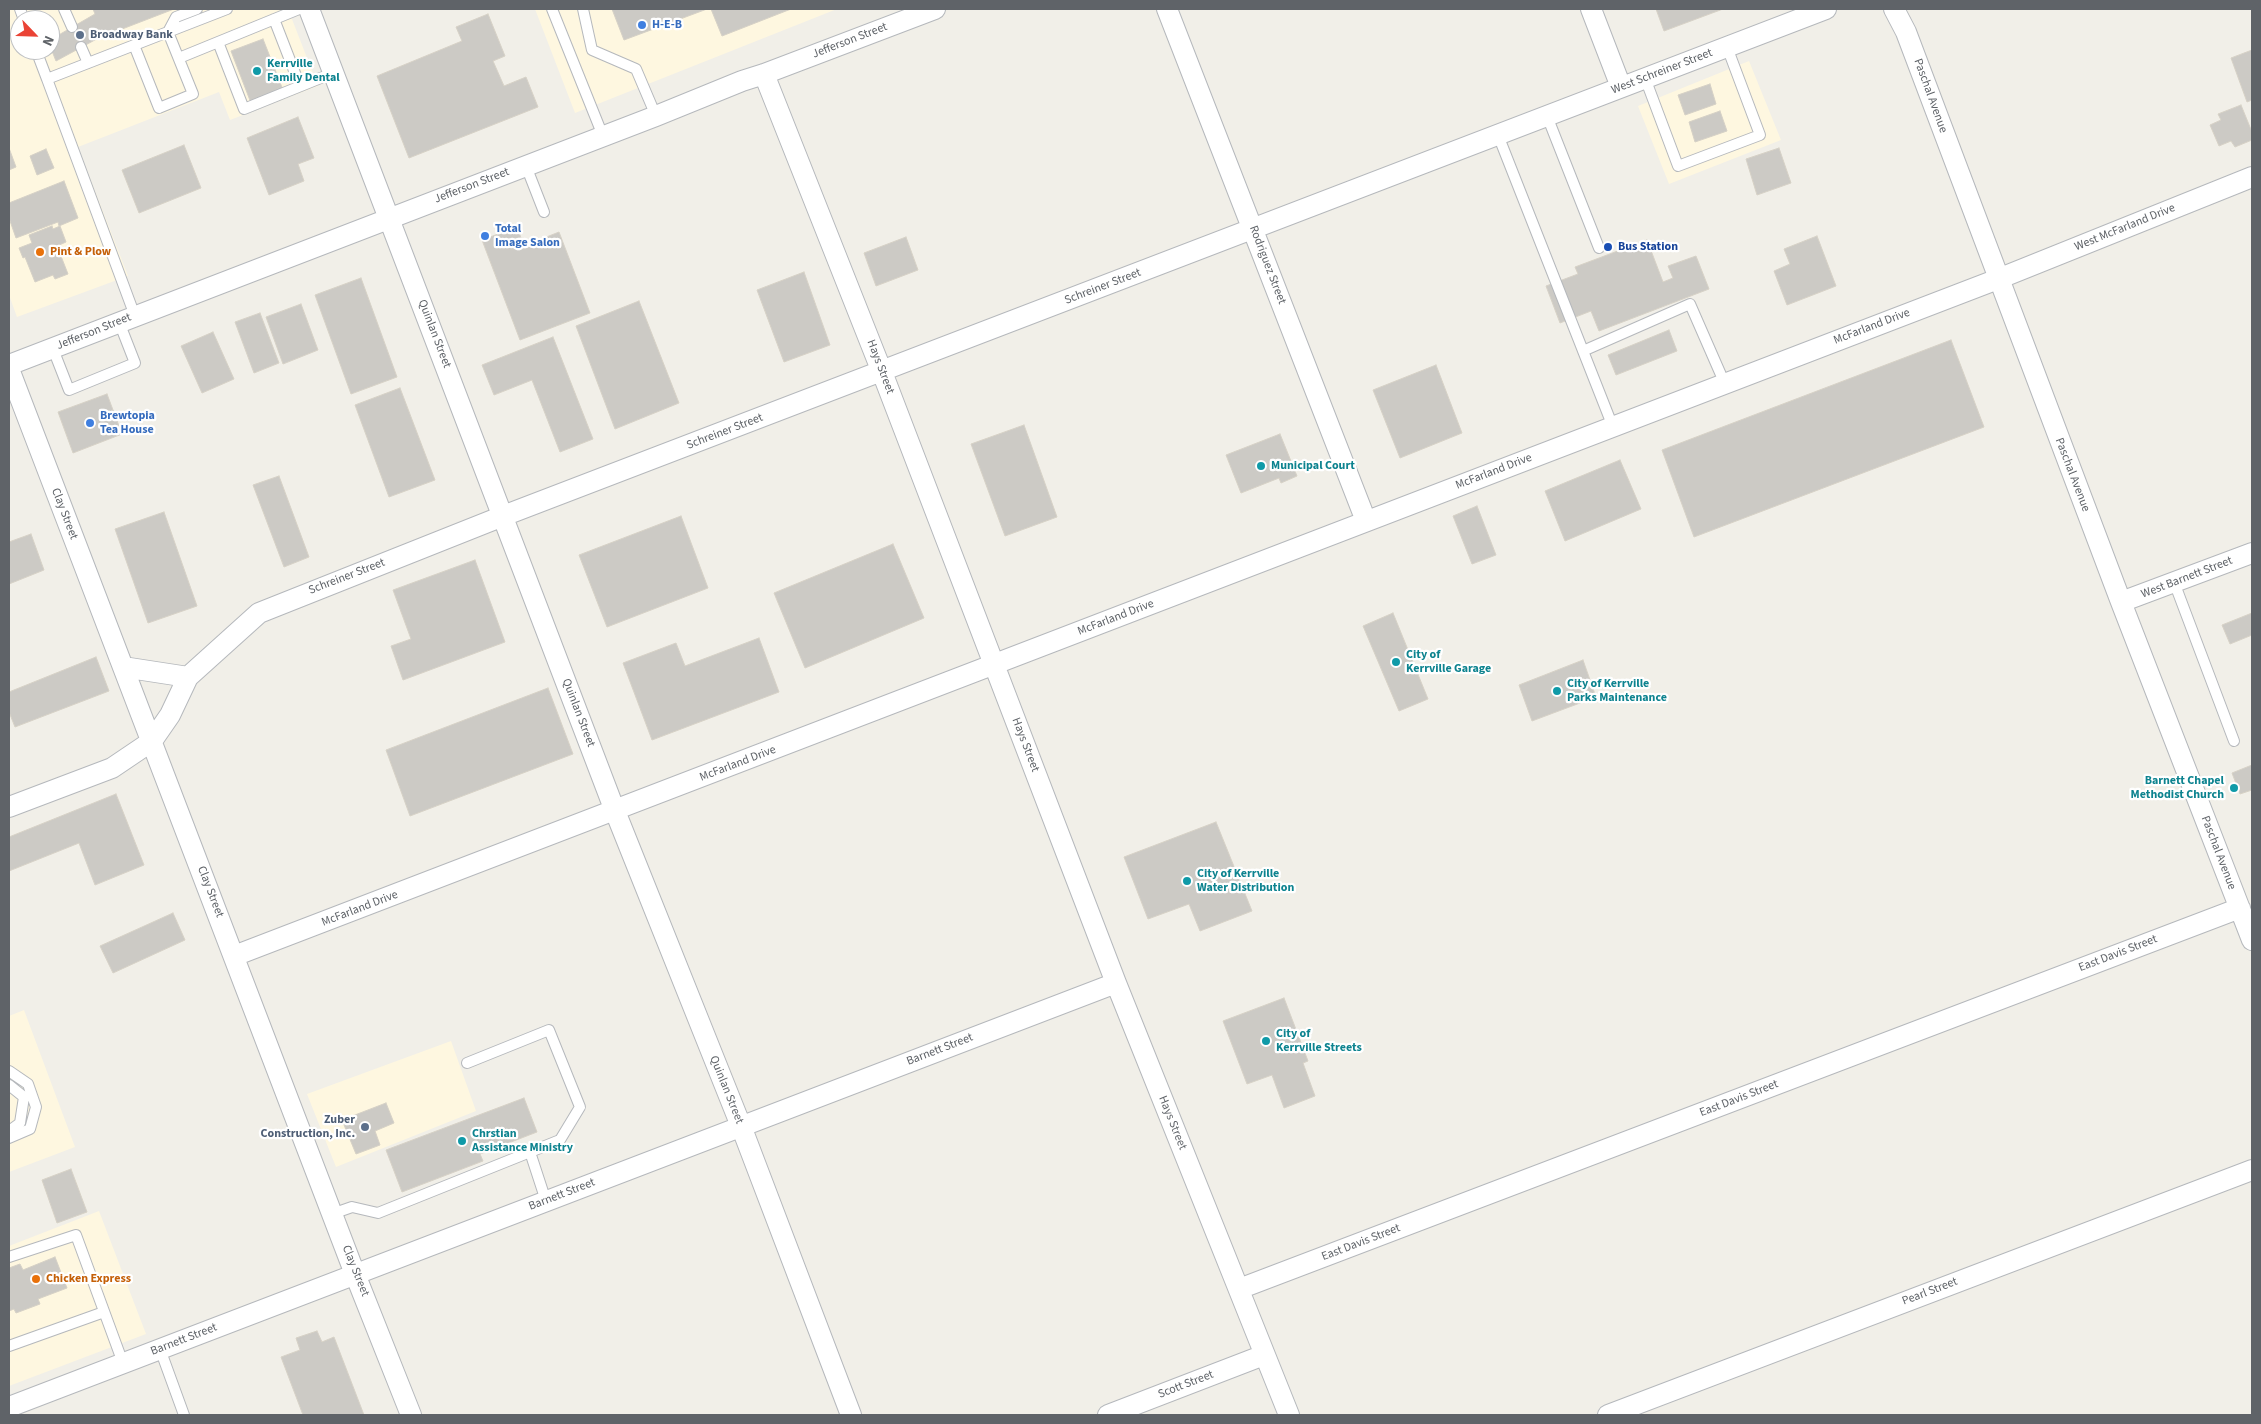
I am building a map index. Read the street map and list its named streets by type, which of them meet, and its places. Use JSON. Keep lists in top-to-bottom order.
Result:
{
  "streets": {
    "street": [
      "Jefferson Street",
      "West Schreiner Street",
      "Paschal Avenue",
      "West McFarland Drive",
      "Rodriguez Street",
      "Schreiner Street",
      "McFarland Drive",
      "Quinlan Street",
      "Hays Street",
      "Clay Street",
      "West Barnett Street",
      "East Davis Street",
      "Barnett Street",
      "Pearl Street",
      "Scott Street"
    ]
  },
  "crossings": [
    ["Jefferson Street", "Quinlan Street"],
    ["Jefferson Street", "Hays Street"],
    ["West Schreiner Street", "Schreiner Street"],
    ["Paschal Avenue", "West McFarland Drive"],
    ["Paschal Avenue", "McFarland Drive"],
    ["Paschal Avenue", "West Barnett Street"],
    ["Paschal Avenue", "East Davis Street"],
    ["West McFarland Drive", "McFarland Drive"],
    ["Rodriguez Street", "Schreiner Street"],
    ["Rodriguez Street", "McFarland Drive"],
    ["Schreiner Street", "Quinlan Street"],
    ["Schreiner Street", "Hays Street"],
    ["Schreiner Street", "Clay Street"],
    ["McFarland Drive", "Quinlan Street"],
    ["McFarland Drive", "Hays Street"],
    ["McFarland Drive", "Clay Street"],
    ["Quinlan Street", "Barnett Street"],
    ["Hays Street", "East Davis Street"],
    ["Hays Street", "Barnett Street"],
    ["Hays Street", "Scott Street"],
    ["Clay Street", "Barnett Street"]
  ],
  "places": [
    "H-E-B",
    "Broadway Bank",
    "Kerrville Family Dental",
    "Total Image Salon",
    "Bus Station",
    "Pint & Plow",
    "Brewtopia Tea House",
    "Municipal Court",
    "City of Kerrville Garage",
    "City of Kerrville Parks Maintenance",
    "Barnett Chapel Methodist Church",
    "City of Kerrville Water Distribution",
    "City of Kerrville Streets",
    "Zuber Construction, Inc.",
    "Chrstian Assistance Ministry",
    "Chicken Express"
  ],
  "north": "bottom right"
}
